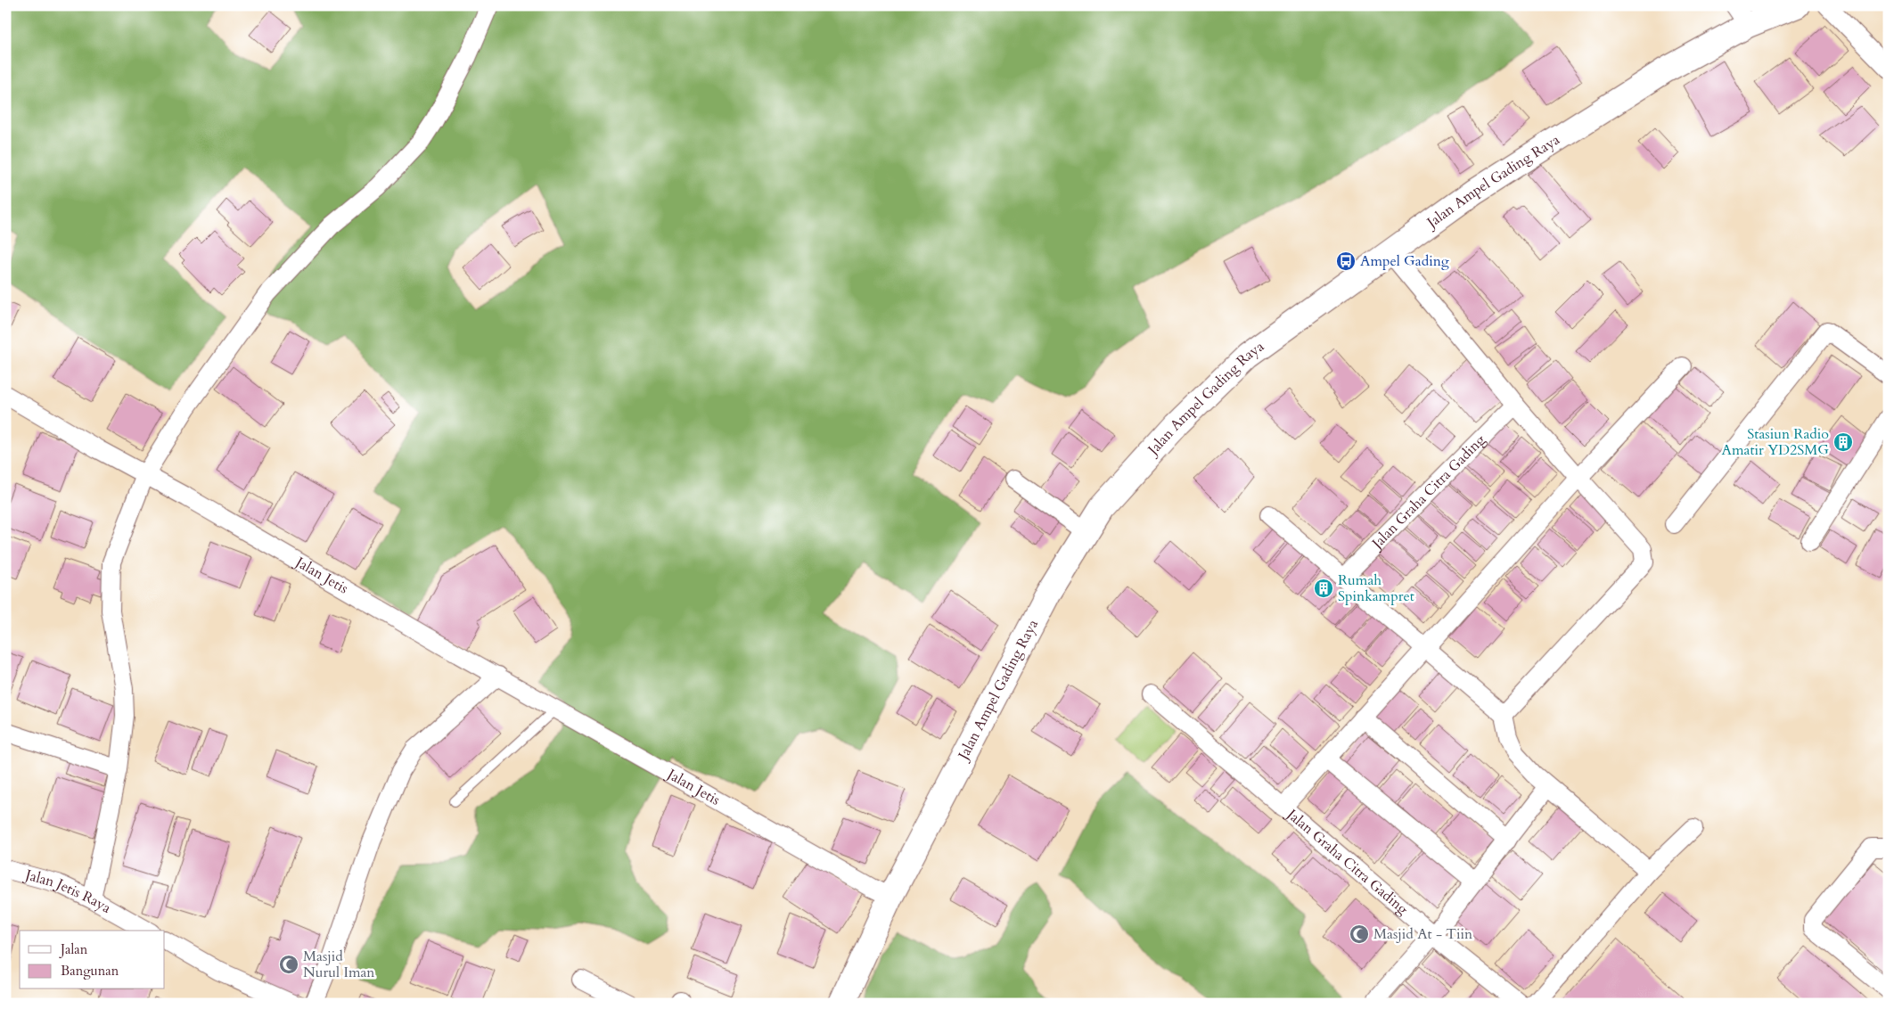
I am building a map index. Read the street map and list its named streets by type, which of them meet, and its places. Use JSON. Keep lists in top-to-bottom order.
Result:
{
  "streets": {
    "main road": ["Jalan Ampel Gading Raya"],
    "street": ["Jalan Graha Citra Gading", "Jalan Jetis", "Jalan Jetis Raya"]
  },
  "crossings": [
    ["Jalan Ampel Gading Raya", "Jalan Jetis"]
  ],
  "places": {
    "bus stop": ["Ampel Gading"],
    "building": ["Stasiun Radio Amatir YD2SMG", "Rumah Spinkampret"],
    "mosque": ["Masjid At - Tiin", "Masjid Nurul Iman"]
  },
  "legend": ["Jalan", "Bangunan"]
}
